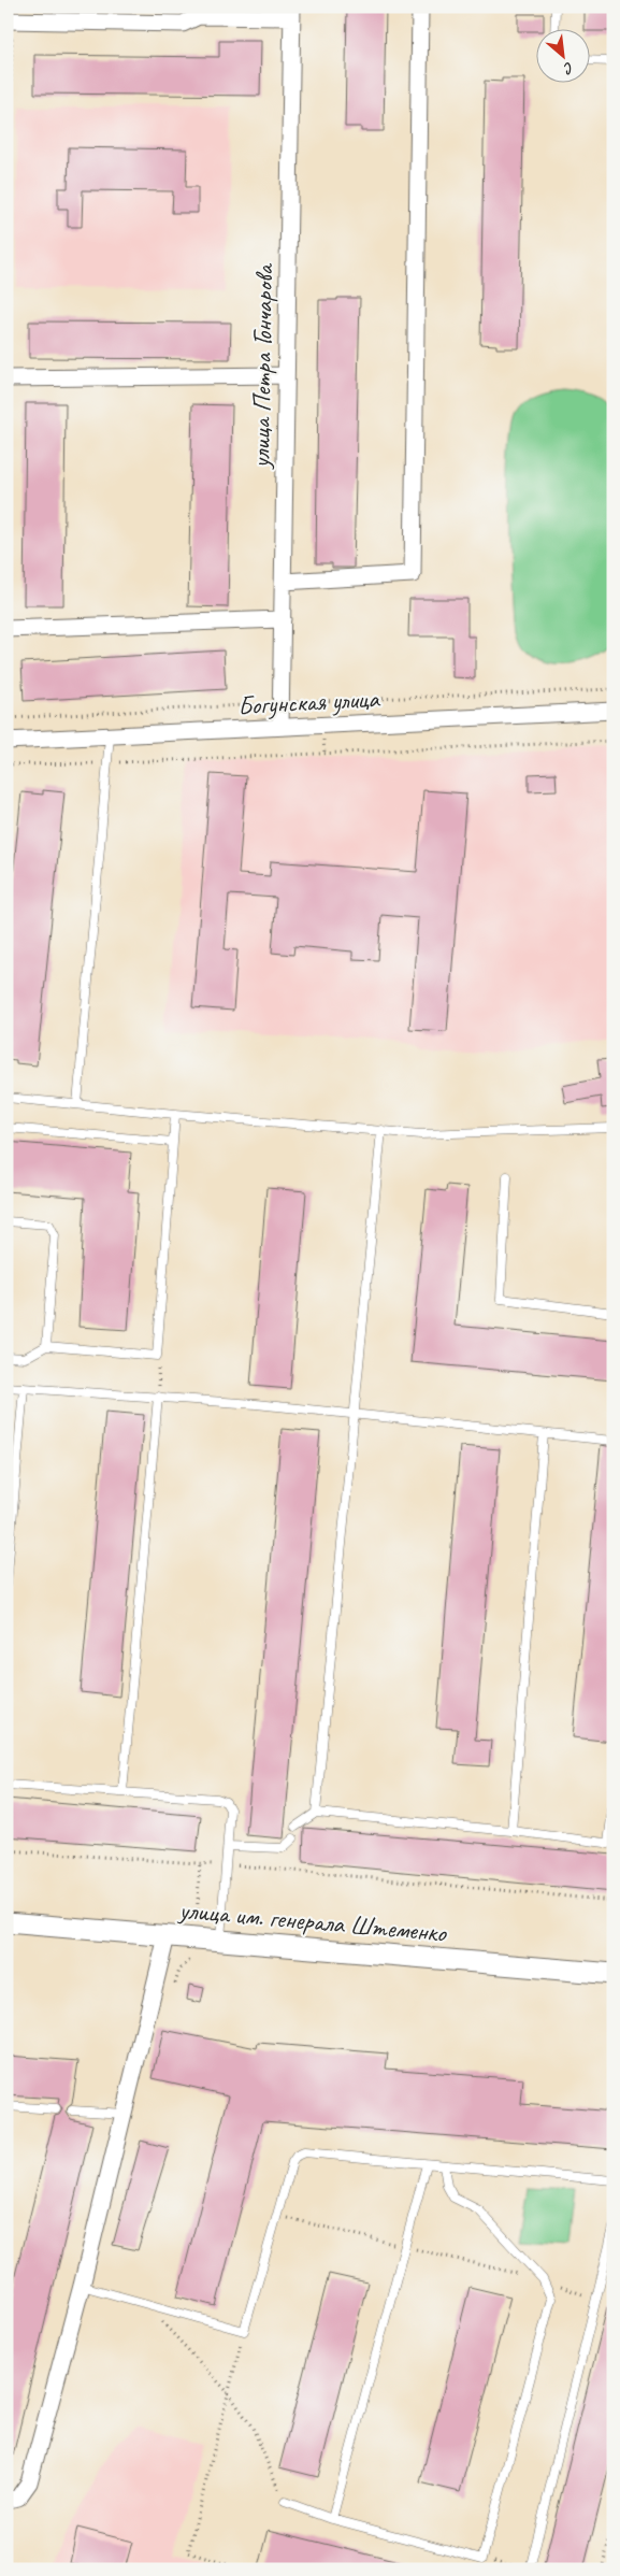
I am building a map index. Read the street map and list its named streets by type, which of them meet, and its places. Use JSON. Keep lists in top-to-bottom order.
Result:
{
  "streets": {
    "street": ["улица Петра Гончарова", "Богунская улица", "улица им. генерала Штеменко"]
  },
  "crossings": [
    ["улица Петра Гончарова", "Богунская улица"]
  ],
  "north": "bottom right"
}
